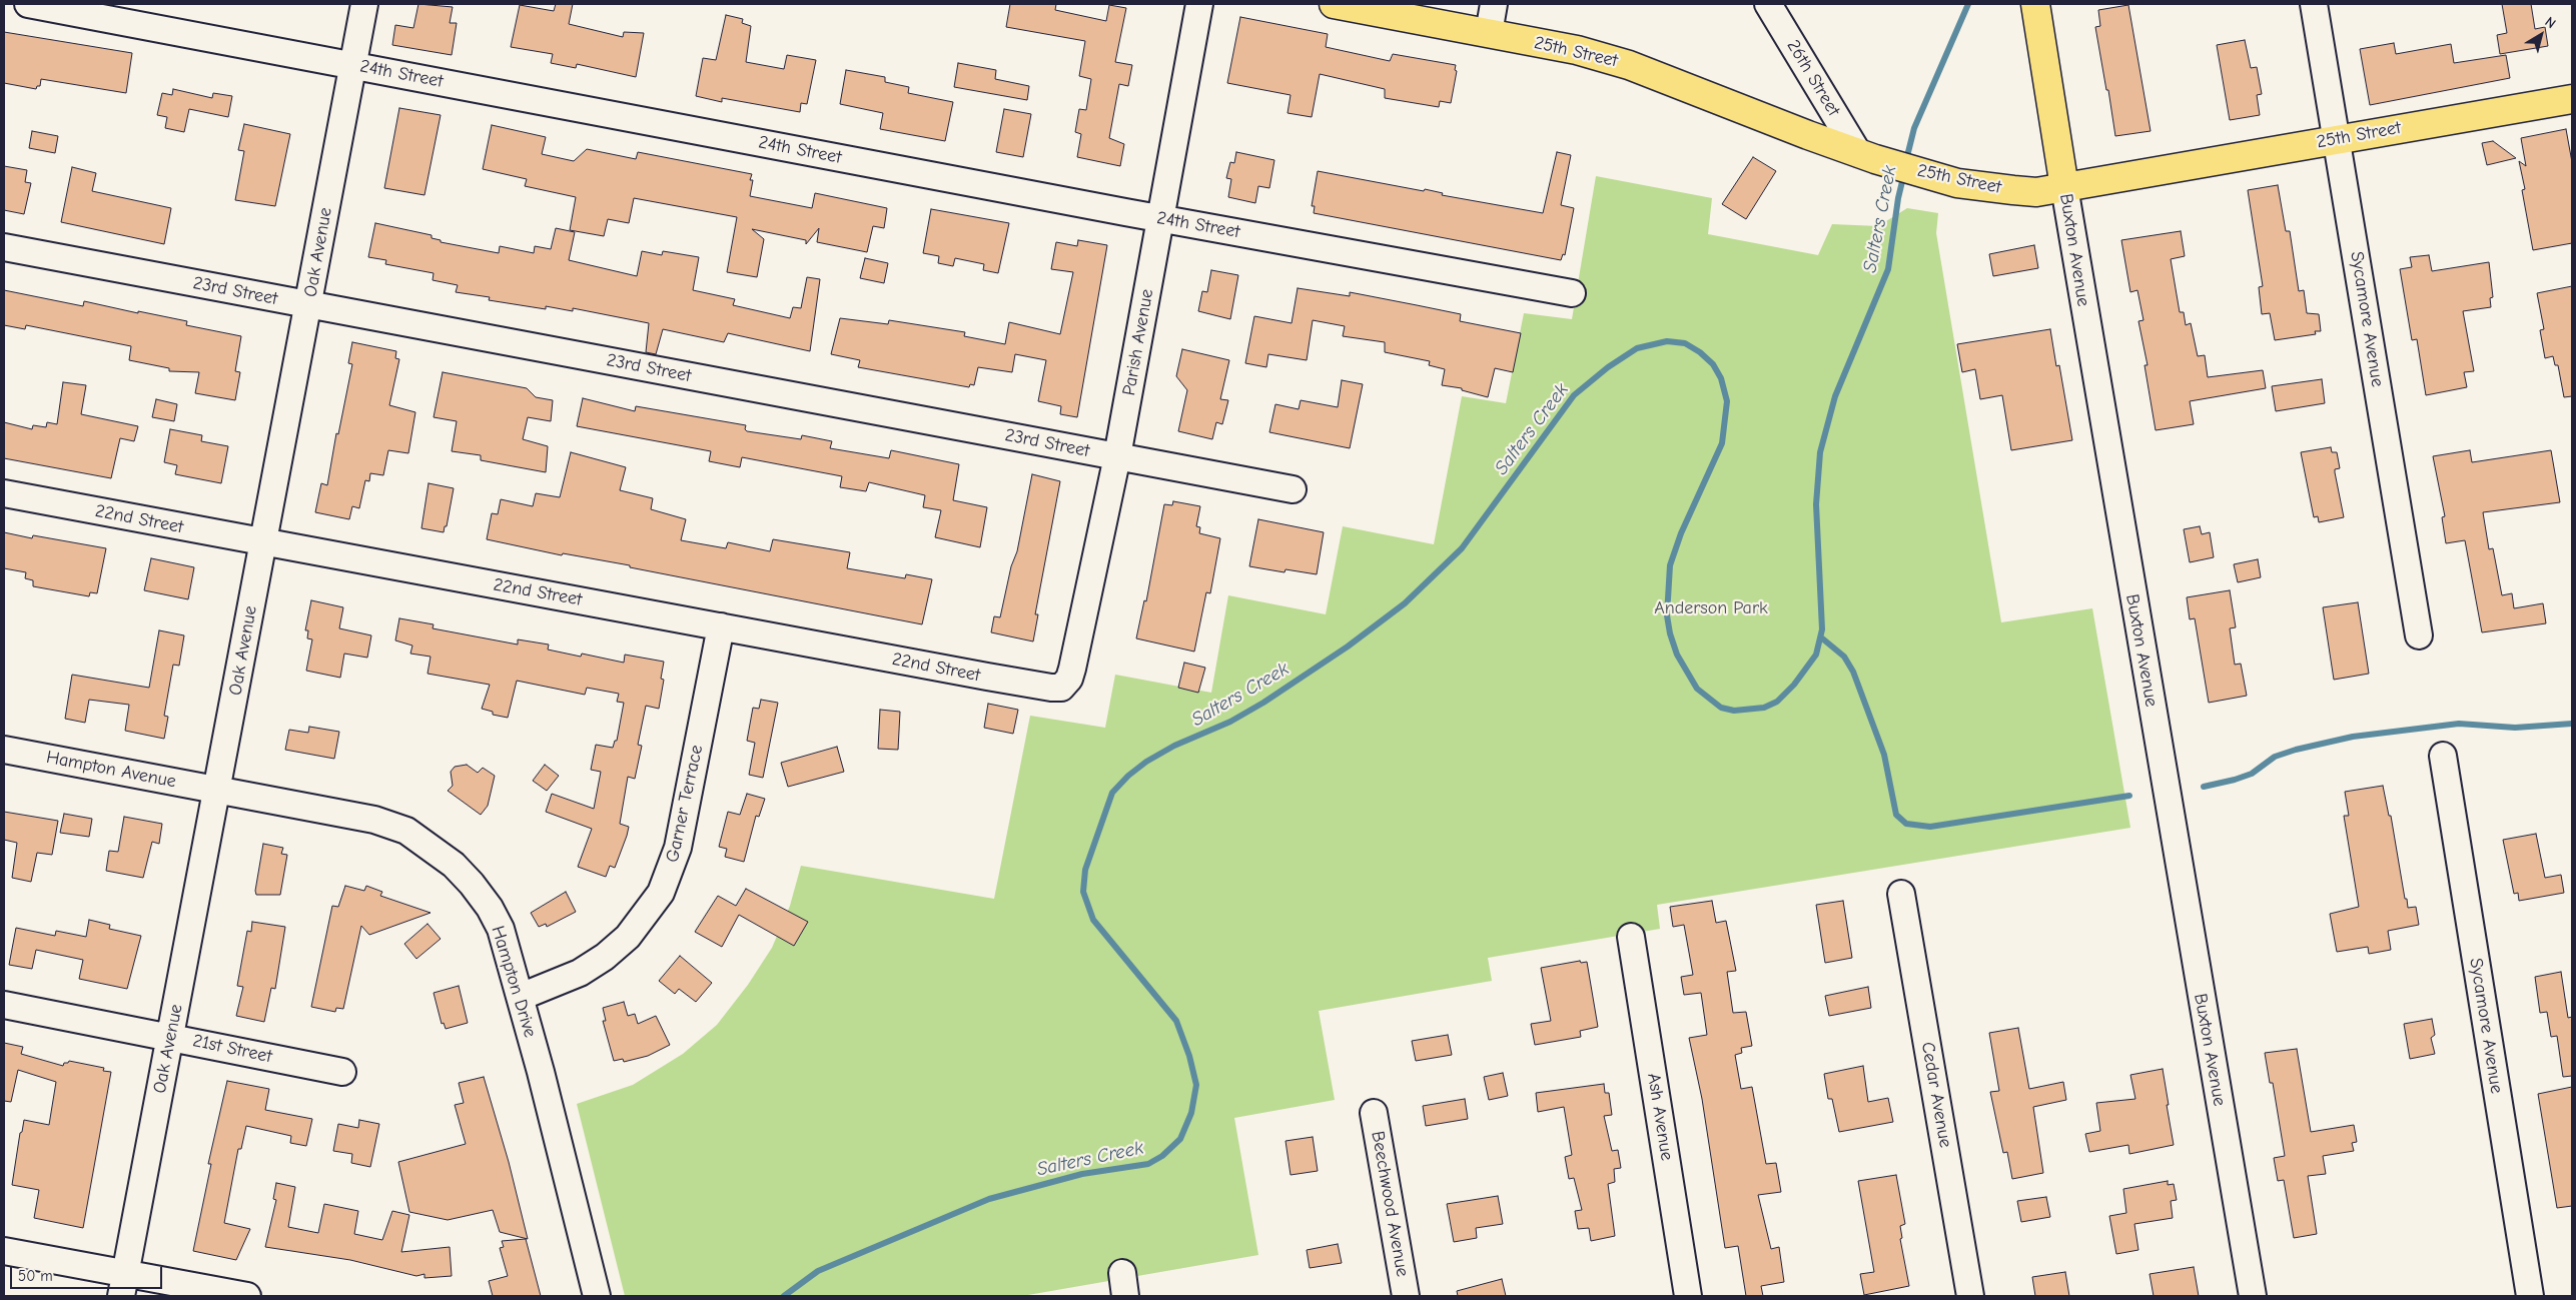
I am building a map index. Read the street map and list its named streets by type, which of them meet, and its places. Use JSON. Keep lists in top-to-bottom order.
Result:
{
  "streets": {
    "main road": ["25th Street", "Buxton Avenue"],
    "street": [
      "24th Street",
      "26th Street",
      "Oak Avenue",
      "23rd Street",
      "Sycamore Avenue",
      "Parish Avenue",
      "22nd Street",
      "Hampton Avenue",
      "Garner Terrace",
      "Hampton Drive",
      "21st Street",
      "Cedar Avenue",
      "Ash Avenue",
      "Beechwood Avenue"
    ]
  },
  "crossings": [
    ["25th Street", "26th Street"],
    ["25th Street", "Buxton Avenue"],
    ["25th Street", "Sycamore Avenue"],
    ["24th Street", "Oak Avenue"],
    ["24th Street", "Parish Avenue"],
    ["Oak Avenue", "23rd Street"],
    ["Oak Avenue", "22nd Street"],
    ["Oak Avenue", "Hampton Avenue"],
    ["Oak Avenue", "Hampton Drive"],
    ["Oak Avenue", "21st Street"],
    ["23rd Street", "Parish Avenue"],
    ["Parish Avenue", "22nd Street"],
    ["22nd Street", "Garner Terrace"],
    ["Hampton Avenue", "Hampton Drive"],
    ["Garner Terrace", "Hampton Drive"]
  ],
  "water": ["Salters Creek"],
  "parks": ["Anderson Park"],
  "scale_bar": "50 m",
  "north": "top right"
}
